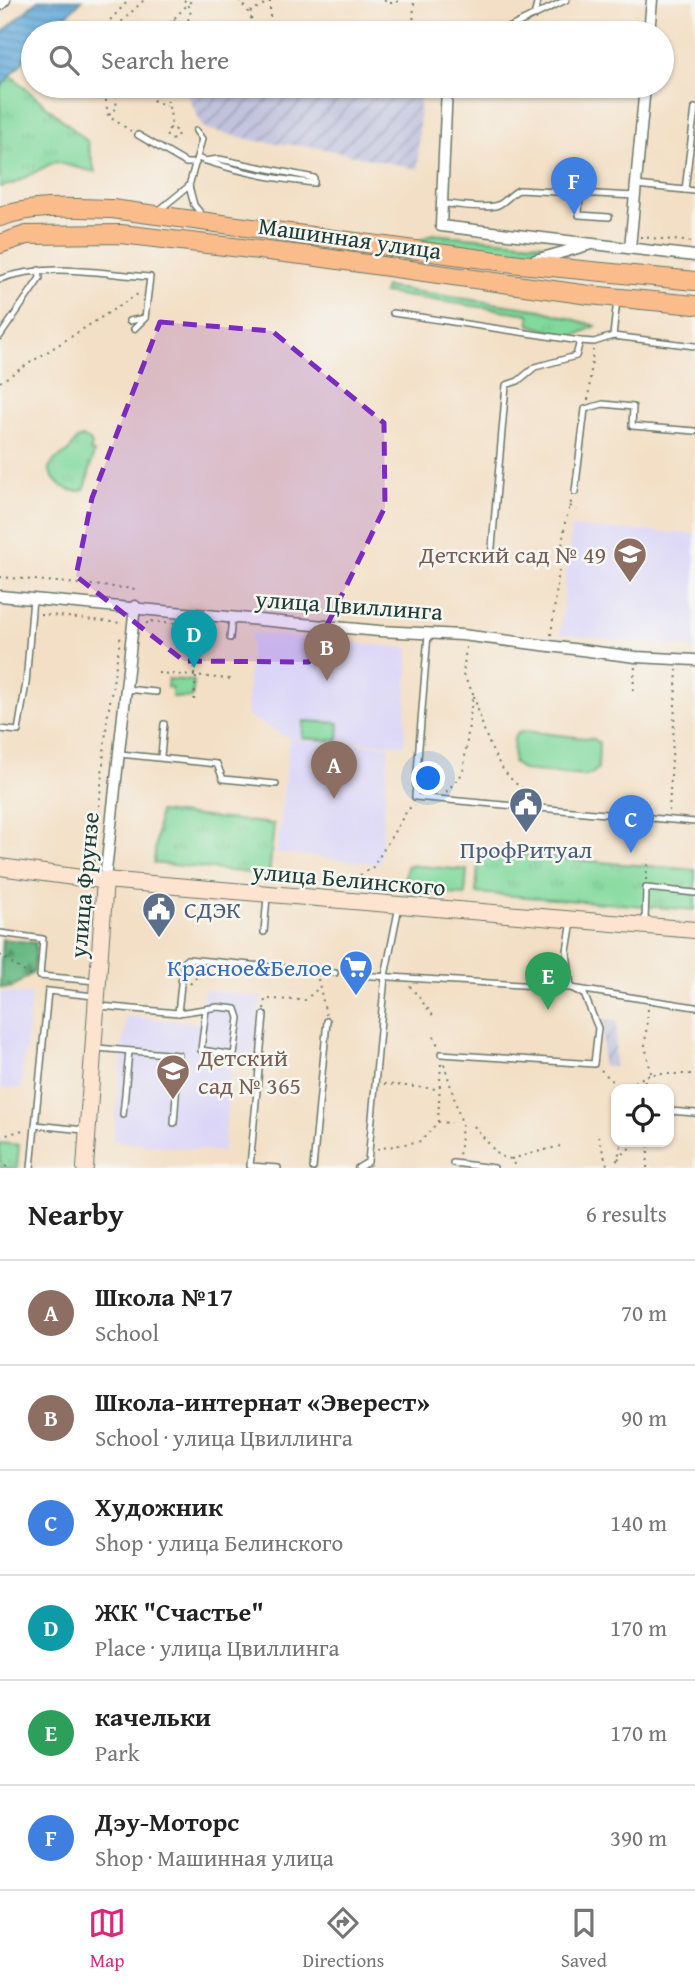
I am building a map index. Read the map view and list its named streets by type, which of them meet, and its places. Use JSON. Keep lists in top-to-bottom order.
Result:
{
  "streets": {
    "main road": ["Машинная улица", "улица Белинского", "улица Фрунзе"],
    "street": ["улица Цвиллинга"]
  },
  "crossings": [
    ["улица Цвиллинга", "улица Фрунзе"],
    ["улица Белинского", "улица Фрунзе"]
  ],
  "places": {
    "school or university": ["Детский сад № 49", "Детский сад № 365"],
    "public building": ["ПрофРитуал", "СДЭК"],
    "supermarket": ["Красное&Белое"]
  },
  "page": {
    "search": "Search here",
    "pins": [
      "F",
      "D",
      "B",
      "A",
      "C",
      "E"
    ],
    "heading": ["Nearby", "6 results"],
    "list": [
      {
        "mark": "A",
        "name": "Школа №17",
        "note": "School",
        "value": "70 m"
      },
      {
        "mark": "B",
        "name": "Школа-интернат «Эверест»",
        "note": "School · улица Цвиллинга",
        "value": "90 m"
      },
      {
        "mark": "C",
        "name": "Художник",
        "note": "Shop · улица Белинского",
        "value": "140 m"
      },
      {
        "mark": "D",
        "name": "ЖК \"Счастье\"",
        "note": "Place · улица Цвиллинга",
        "value": "170 m"
      },
      {
        "mark": "E",
        "name": "качельки",
        "note": "Park",
        "value": "170 m"
      },
      {
        "mark": "F",
        "name": "Дэу-Моторс",
        "note": "Shop · Машинная улица",
        "value": "390 m"
      }
    ],
    "nav": ["Map", "Directions", "Saved"]
  }
}
